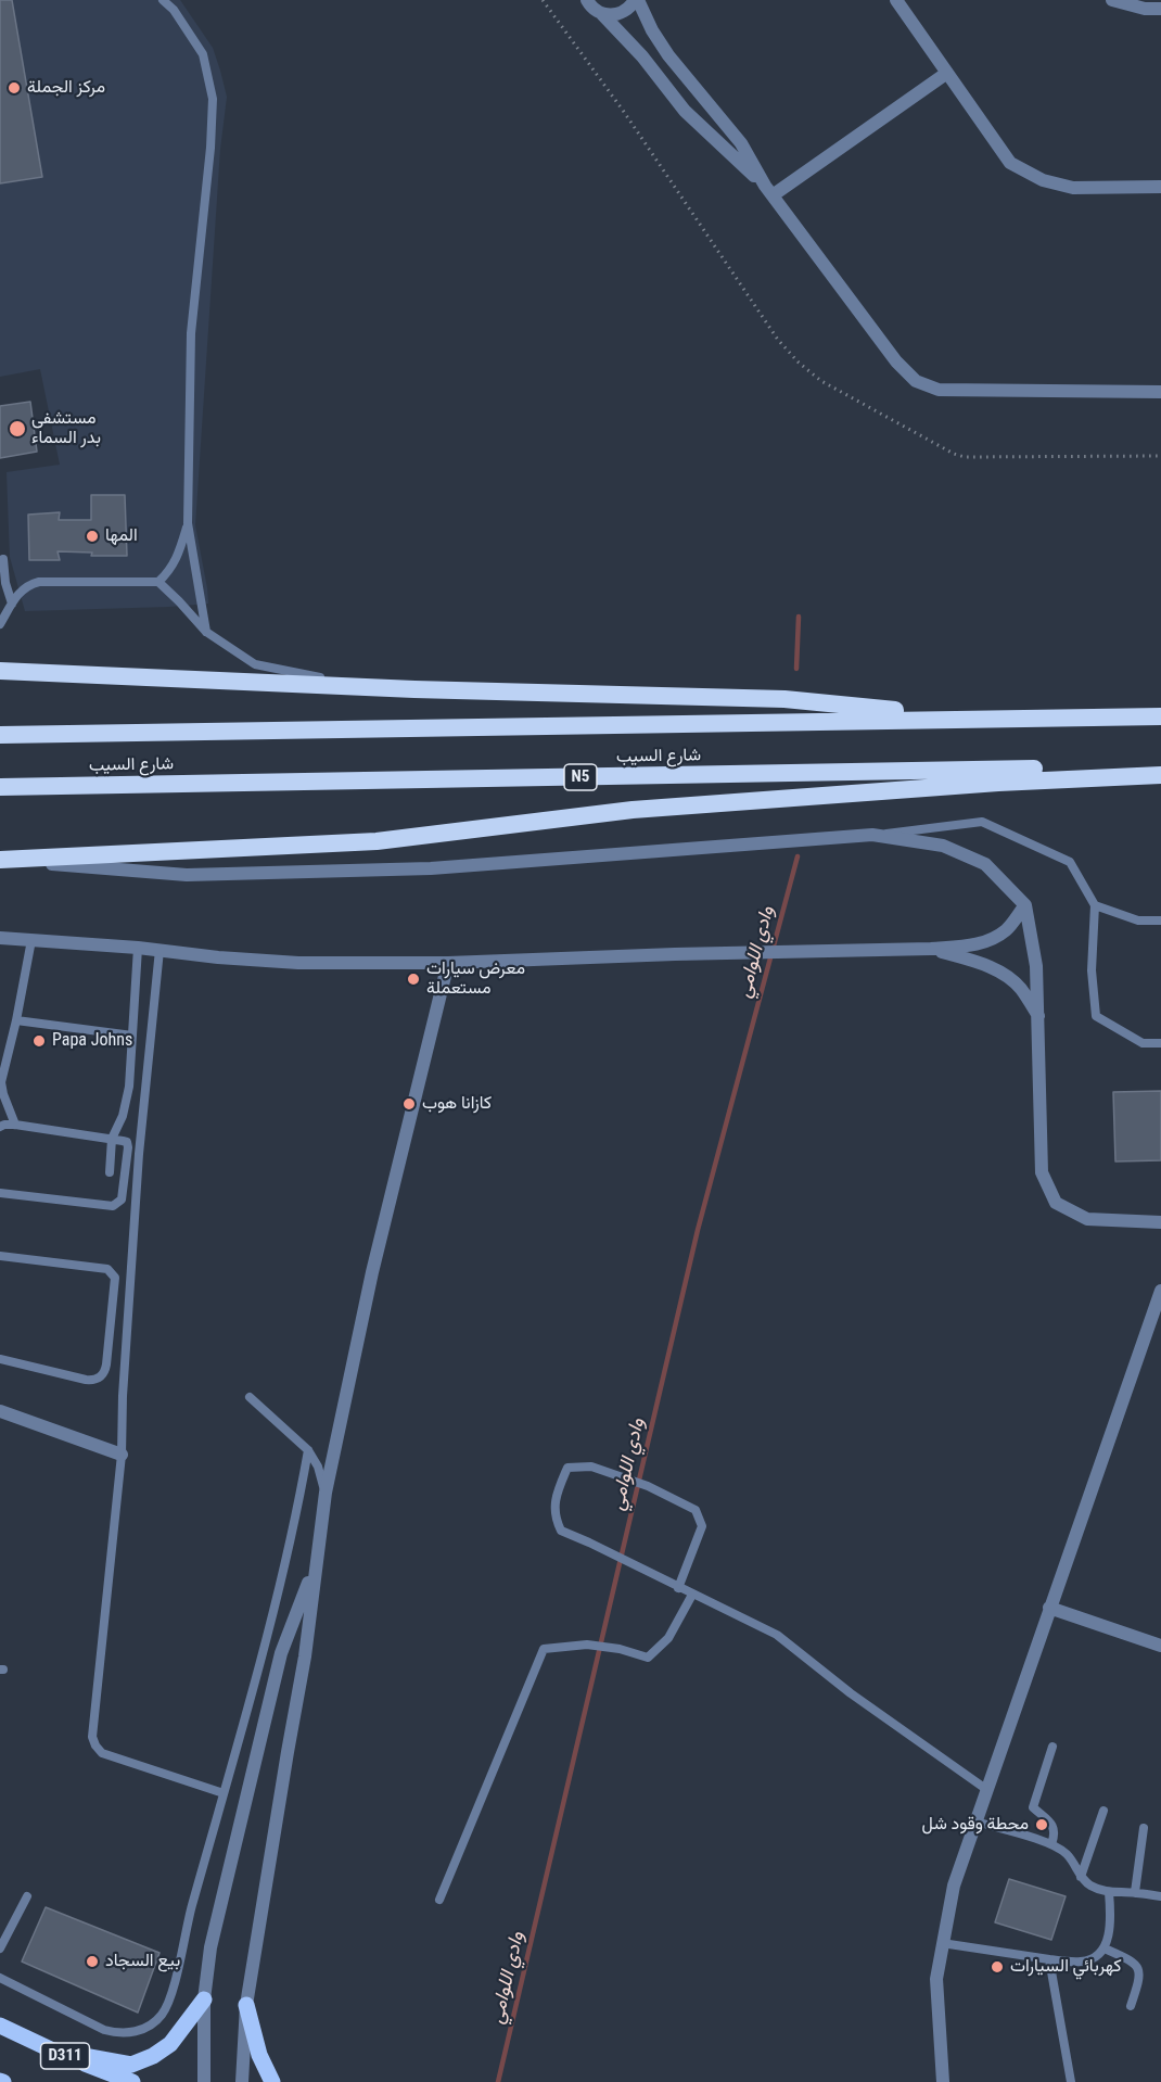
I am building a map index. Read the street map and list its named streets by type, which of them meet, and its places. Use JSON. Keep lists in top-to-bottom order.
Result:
{
  "streets": {
    "highway": ["شارع السيب", "N5"],
    "main road": ["D311"]
  },
  "water": ["وادي اللوامي"],
  "places": [
    "مركز الجملة",
    "مستشفى بدر السماء",
    "المها",
    "معرض سيارات مستعملة",
    "Papa Johns",
    "كازانا هوب",
    "محطة وقود شل",
    "بيع السجاد",
    "كهربائي السيارات"
  ]
}
